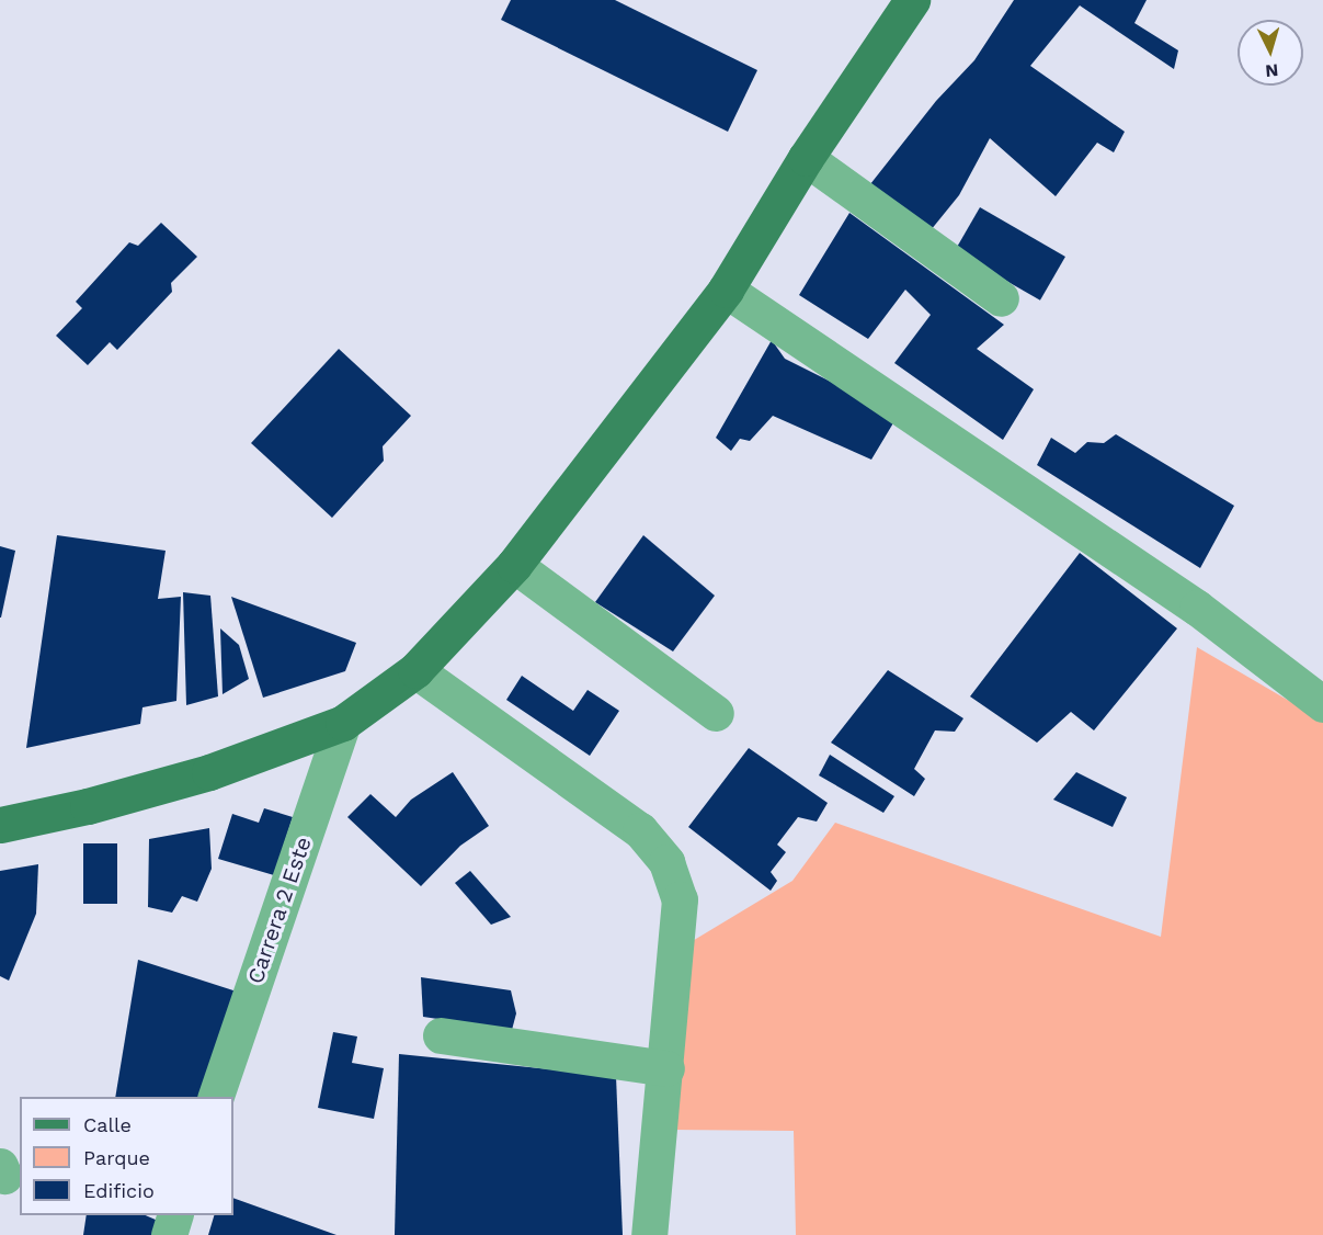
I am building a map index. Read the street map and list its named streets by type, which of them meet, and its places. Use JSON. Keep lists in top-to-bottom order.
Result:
{
  "streets": {
    "street": ["Carrera 2 Este"]
  },
  "legend": ["Calle", "Parque", "Edificio"],
  "north": "bottom"
}
